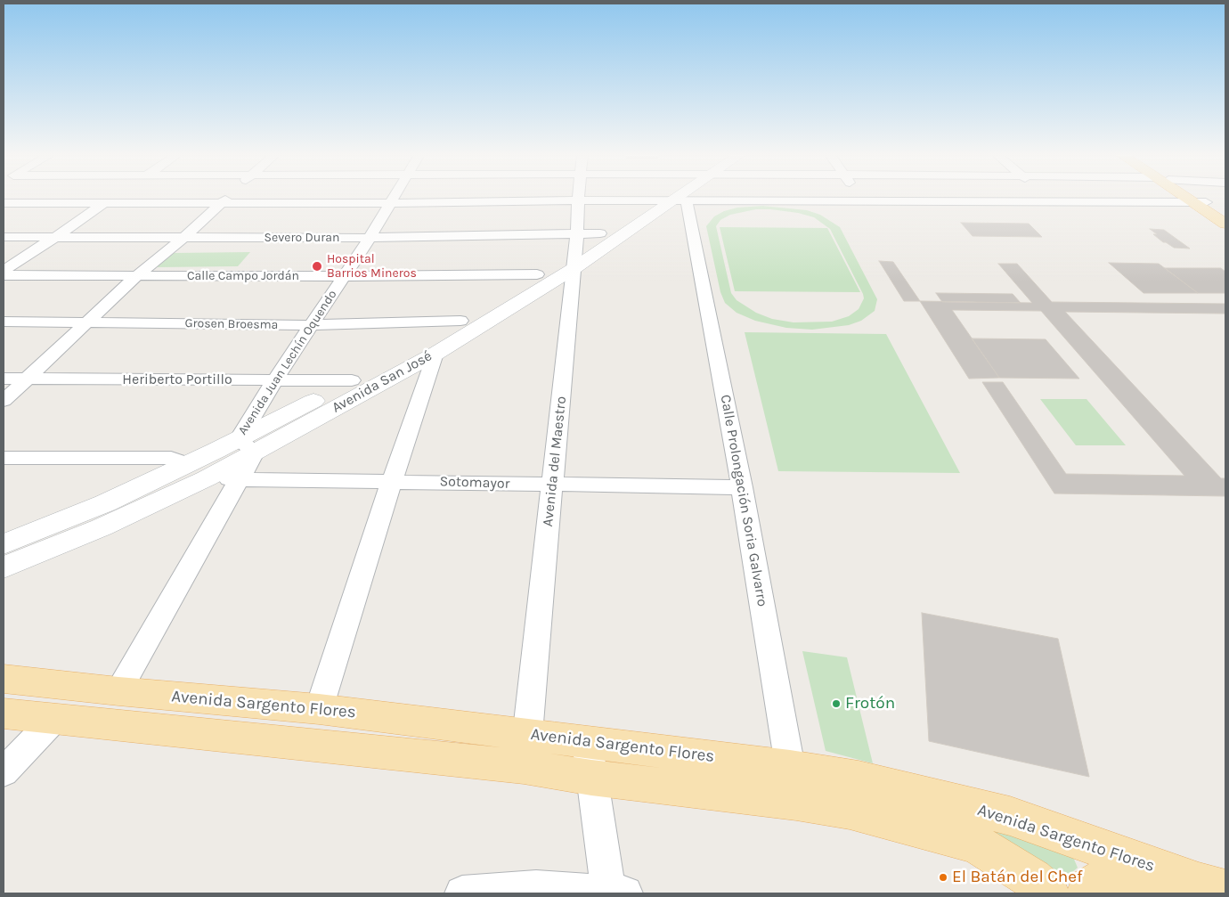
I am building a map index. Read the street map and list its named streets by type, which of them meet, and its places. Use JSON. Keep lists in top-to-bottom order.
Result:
{
  "streets": {
    "main road": ["Avenida Sargento Flores"],
    "street": [
      "Severo Duran",
      "Calle Campo Jordán",
      "Grosen Broesma",
      "Avenida Juan Lechín Oquendo",
      "Heriberto Portillo",
      "Avenida San José",
      "Avenida del Maestro",
      "Sotomayor",
      "Calle Prolongación Soria Galvarro"
    ]
  },
  "crossings": [
    ["Severo Duran", "Avenida Juan Lechín Oquendo"],
    ["Severo Duran", "Avenida San José"],
    ["Severo Duran", "Avenida del Maestro"],
    ["Calle Campo Jordán", "Avenida Juan Lechín Oquendo"],
    ["Calle Campo Jordán", "Avenida San José"],
    ["Grosen Broesma", "Avenida Juan Lechín Oquendo"],
    ["Grosen Broesma", "Avenida San José"],
    ["Avenida Juan Lechín Oquendo", "Heriberto Portillo"],
    ["Avenida Juan Lechín Oquendo", "Avenida San José"],
    ["Avenida Juan Lechín Oquendo", "Sotomayor"],
    ["Avenida Juan Lechín Oquendo", "Avenida Sargento Flores"],
    ["Heriberto Portillo", "Avenida San José"],
    ["Avenida San José", "Avenida del Maestro"],
    ["Avenida San José", "Sotomayor"],
    ["Avenida San José", "Calle Prolongación Soria Galvarro"],
    ["Avenida del Maestro", "Sotomayor"],
    ["Avenida del Maestro", "Avenida Sargento Flores"],
    ["Sotomayor", "Calle Prolongación Soria Galvarro"],
    ["Calle Prolongación Soria Galvarro", "Avenida Sargento Flores"]
  ],
  "places": ["Hospital Barrios Mineros", "Frotón", "El Batán del Chef"]
}
